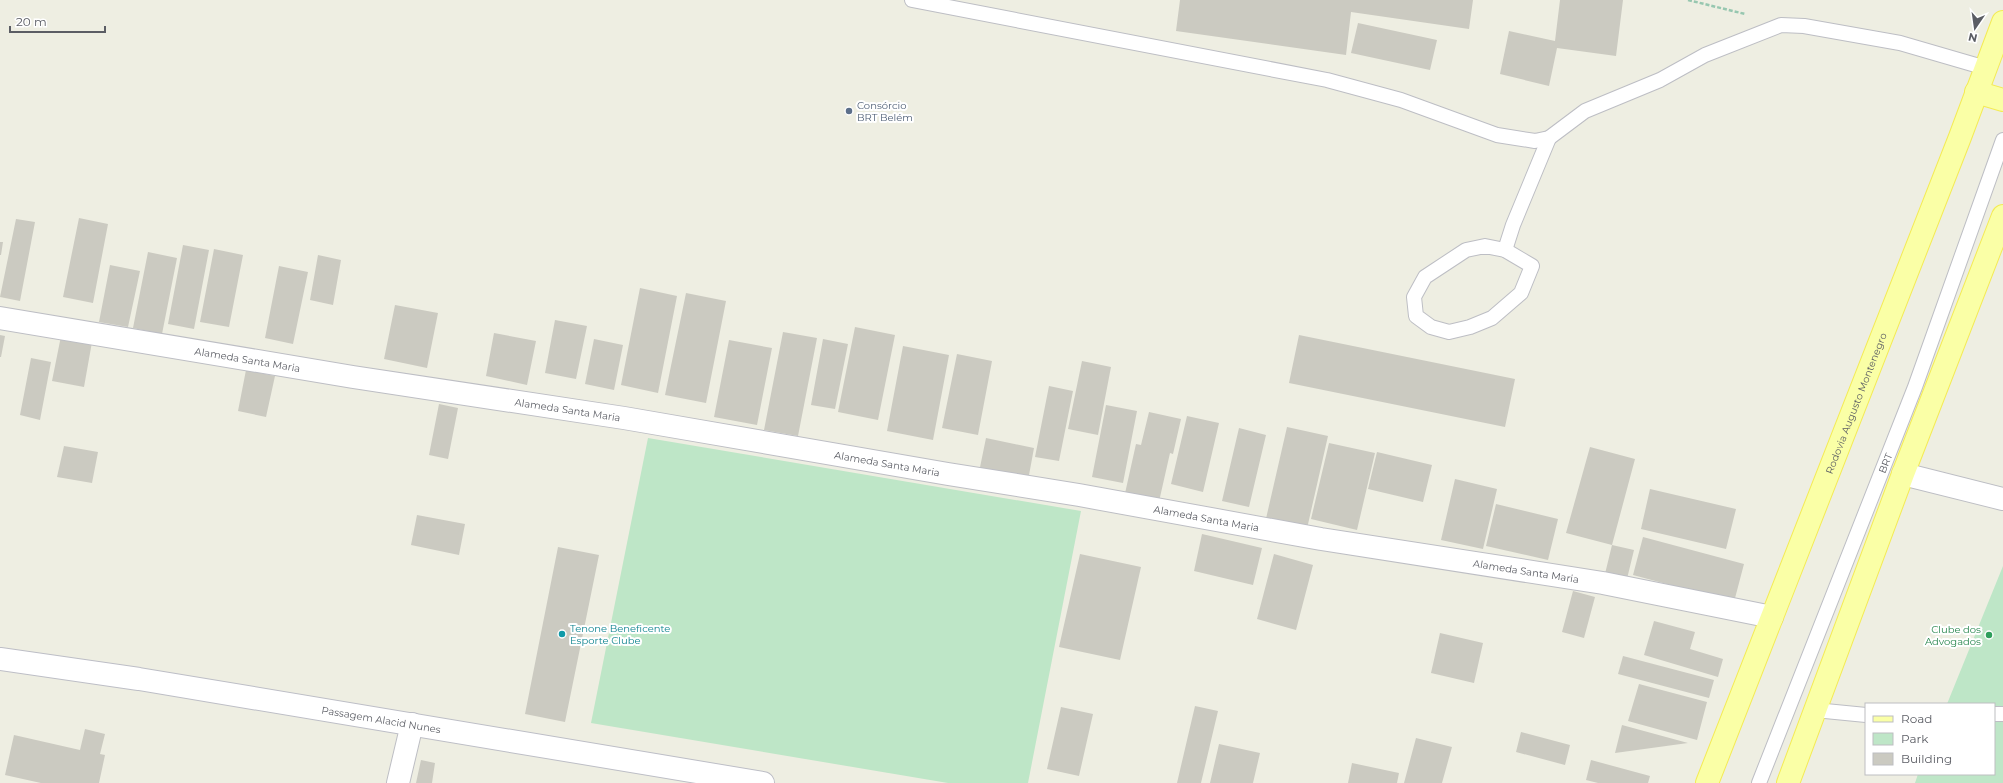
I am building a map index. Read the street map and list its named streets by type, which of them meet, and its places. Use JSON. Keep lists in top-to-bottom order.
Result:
{
  "streets": {
    "main road": ["Rodovia Augusto Montenegro"],
    "street": ["Alameda Santa Maria", "Passagem Alacid Nunes"],
    "lane": ["BRT"]
  },
  "crossings": [
    ["Alameda Santa Maria", "Rodovia Augusto Montenegro"]
  ],
  "places": ["Consórcio BRT Belém", "Tenone Beneficente Esporte Clube", "Clube dos Advogados"],
  "legend": ["Road", "Park", "Building"],
  "scale_bar": "20 m",
  "north": "bottom"
}
